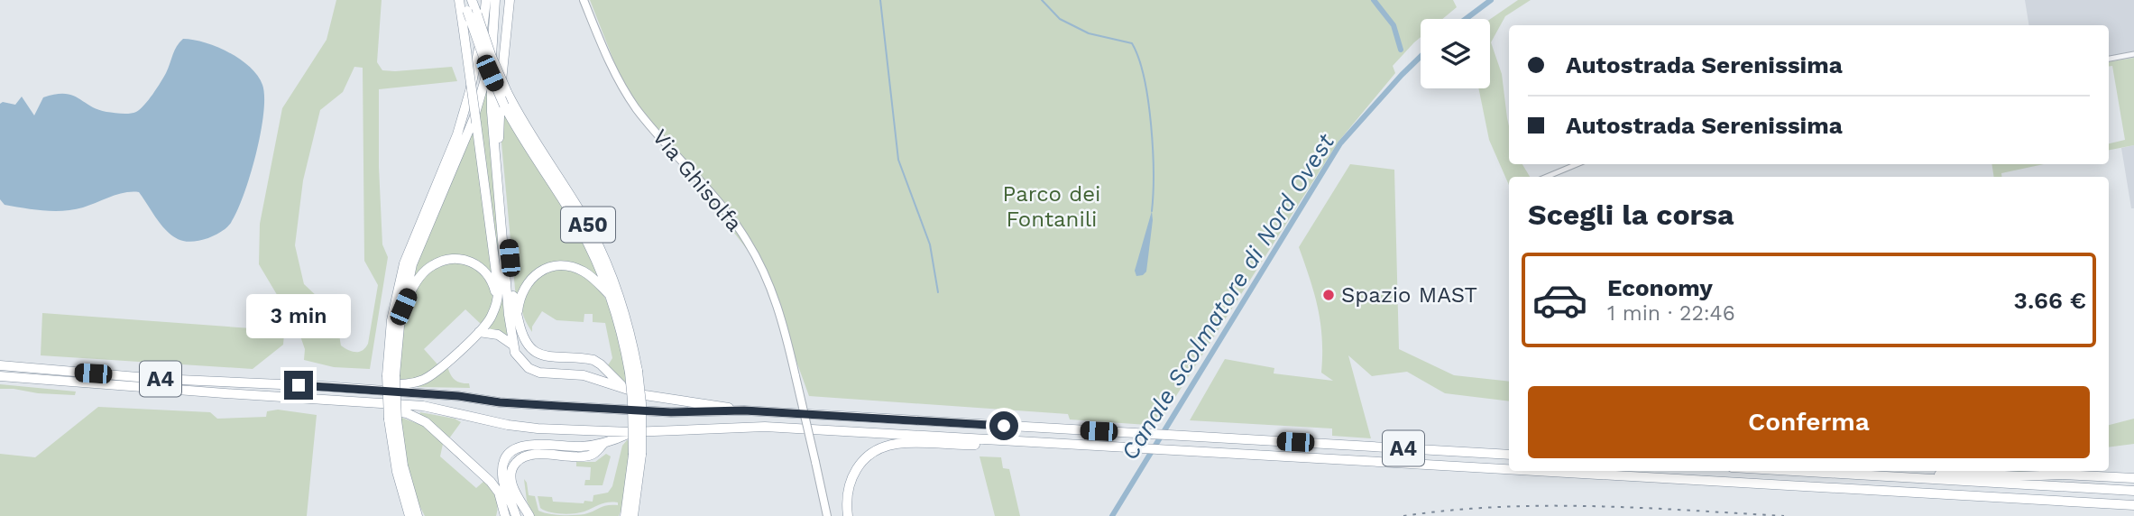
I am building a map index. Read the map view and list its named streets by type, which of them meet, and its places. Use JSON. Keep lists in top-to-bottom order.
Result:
{
  "streets": {
    "highway": ["A50", "A4"],
    "street": ["Via Ghisolfa"]
  },
  "water": ["Canale Scolmatore di Nord Ovest"],
  "parks": ["Parco dei Fontanili"],
  "places": ["Spazio MAST"],
  "page": {
    "banner": ["Autostrada Serenissima", "Autostrada Serenissima"],
    "heading": "Scegli la corsa",
    "list": [
      {
        "name": "Economy",
        "note": "1 min · 22:46",
        "value": "3.66 €"
      }
    ],
    "bubble": "3 min",
    "buttons": "Conferma"
  }
}
